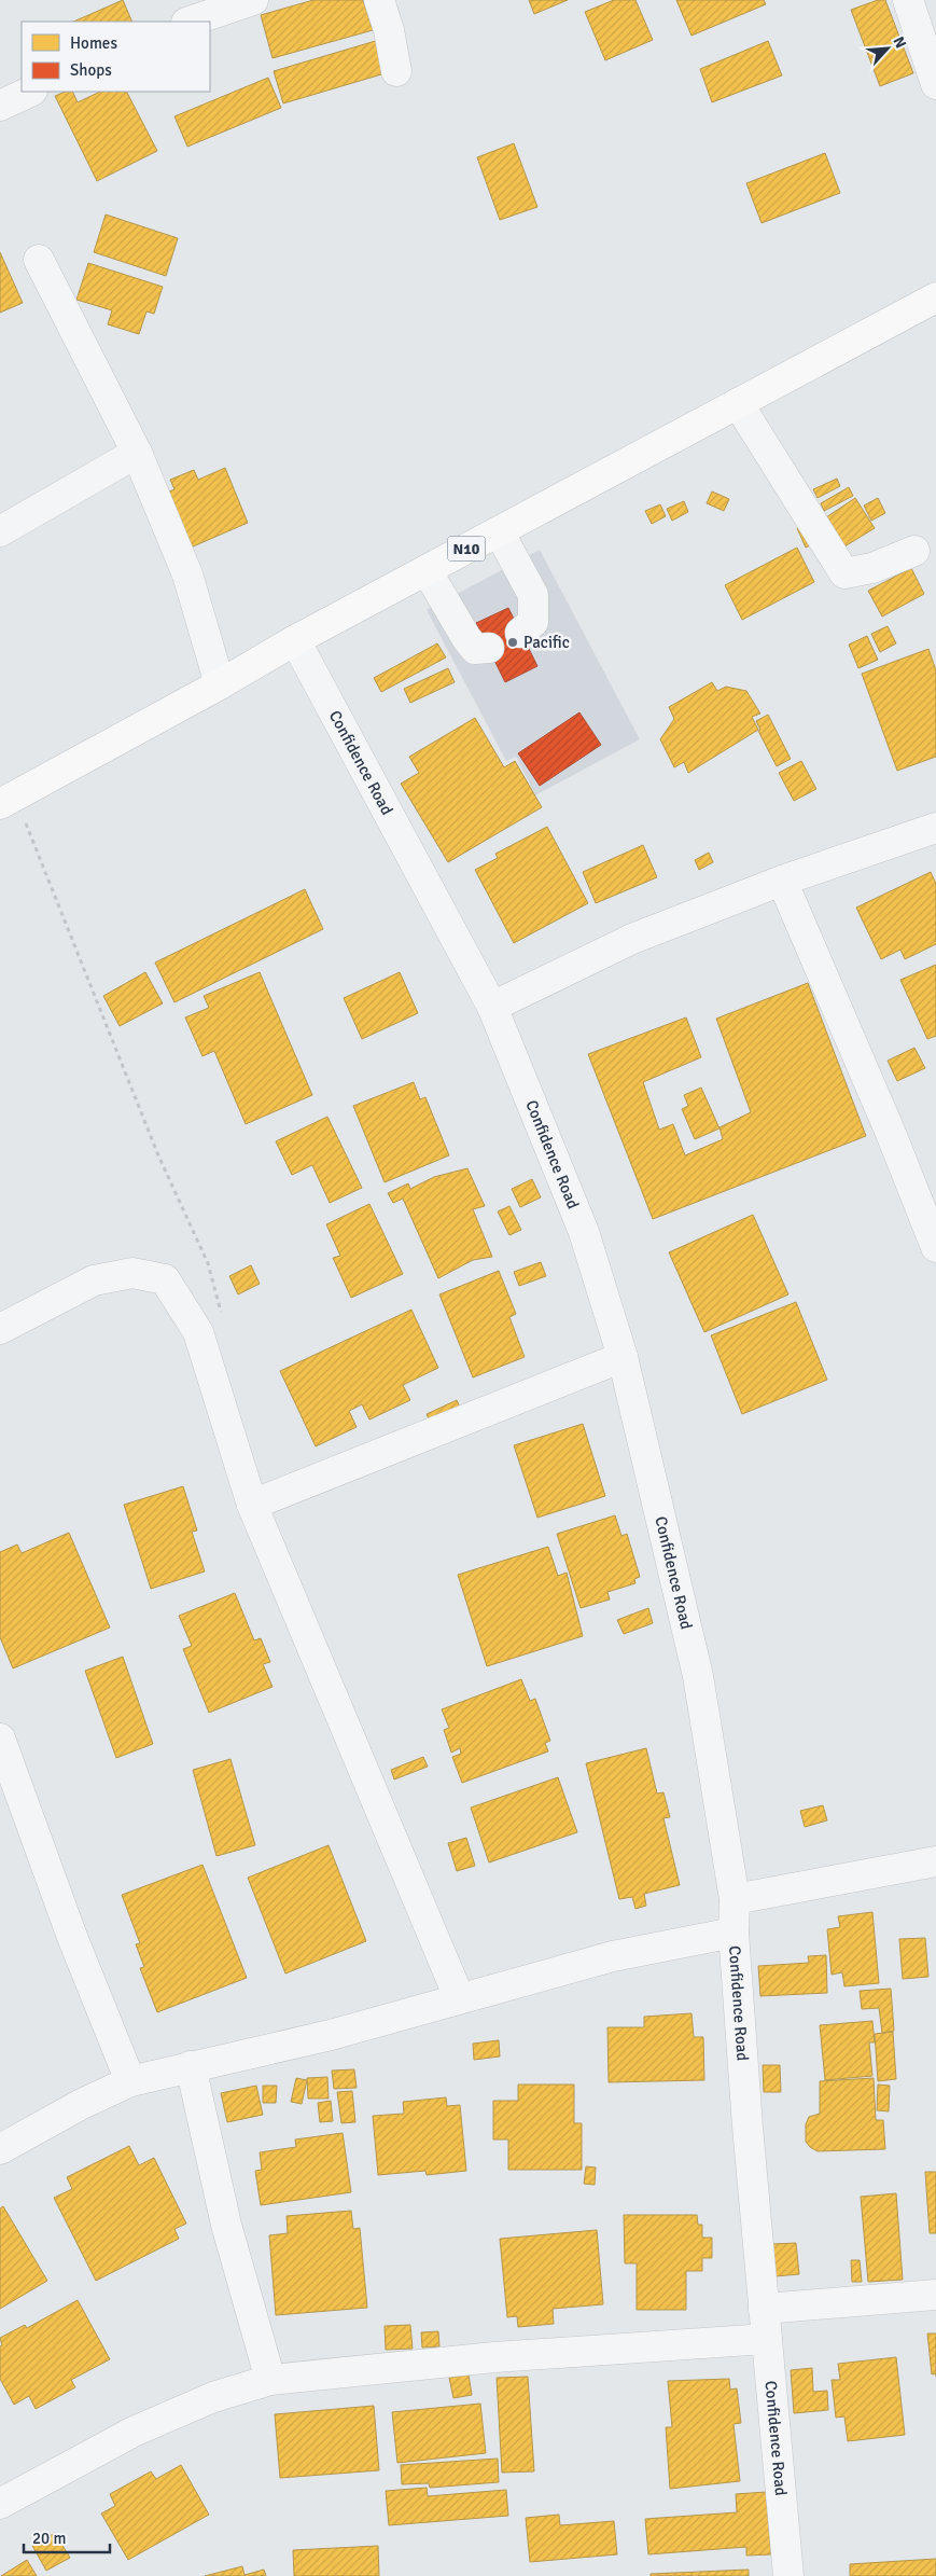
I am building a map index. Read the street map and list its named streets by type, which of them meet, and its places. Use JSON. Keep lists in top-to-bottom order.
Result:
{
  "streets": {
    "main road": ["N10"],
    "street": ["Confidence Road"]
  },
  "crossings": [
    ["N10", "Confidence Road"]
  ],
  "places": ["Pacific"],
  "legend": ["Homes", "Shops"],
  "scale_bar": "20 m",
  "north": "top right"
}
